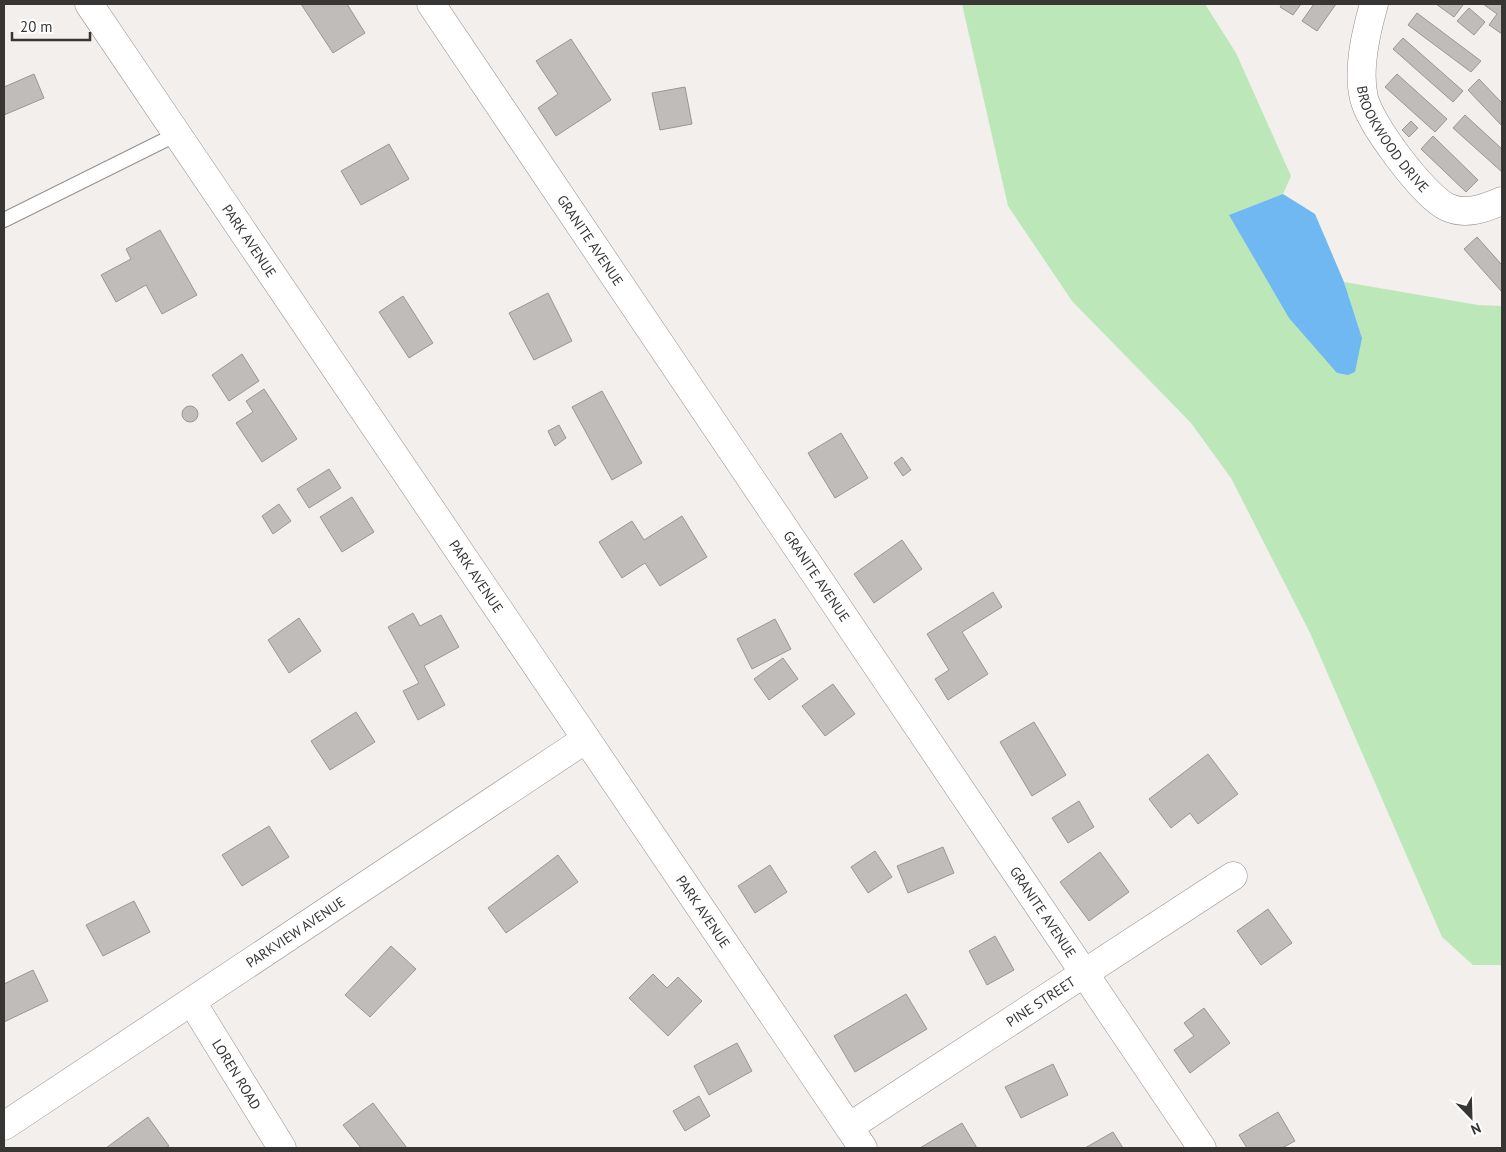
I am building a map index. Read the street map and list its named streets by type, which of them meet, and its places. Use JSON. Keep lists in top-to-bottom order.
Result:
{
  "streets": {
    "street": [
      "BROOKWOOD DRIVE",
      "GRANITE AVENUE",
      "PARK AVENUE",
      "PARKVIEW AVENUE",
      "PINE STREET",
      "LOREN ROAD"
    ]
  },
  "crossings": [
    ["GRANITE AVENUE", "PINE STREET"],
    ["PARK AVENUE", "PARKVIEW AVENUE"],
    ["PARK AVENUE", "PINE STREET"],
    ["PARKVIEW AVENUE", "LOREN ROAD"]
  ],
  "scale_bar": "20 m",
  "north": "bottom right"
}
